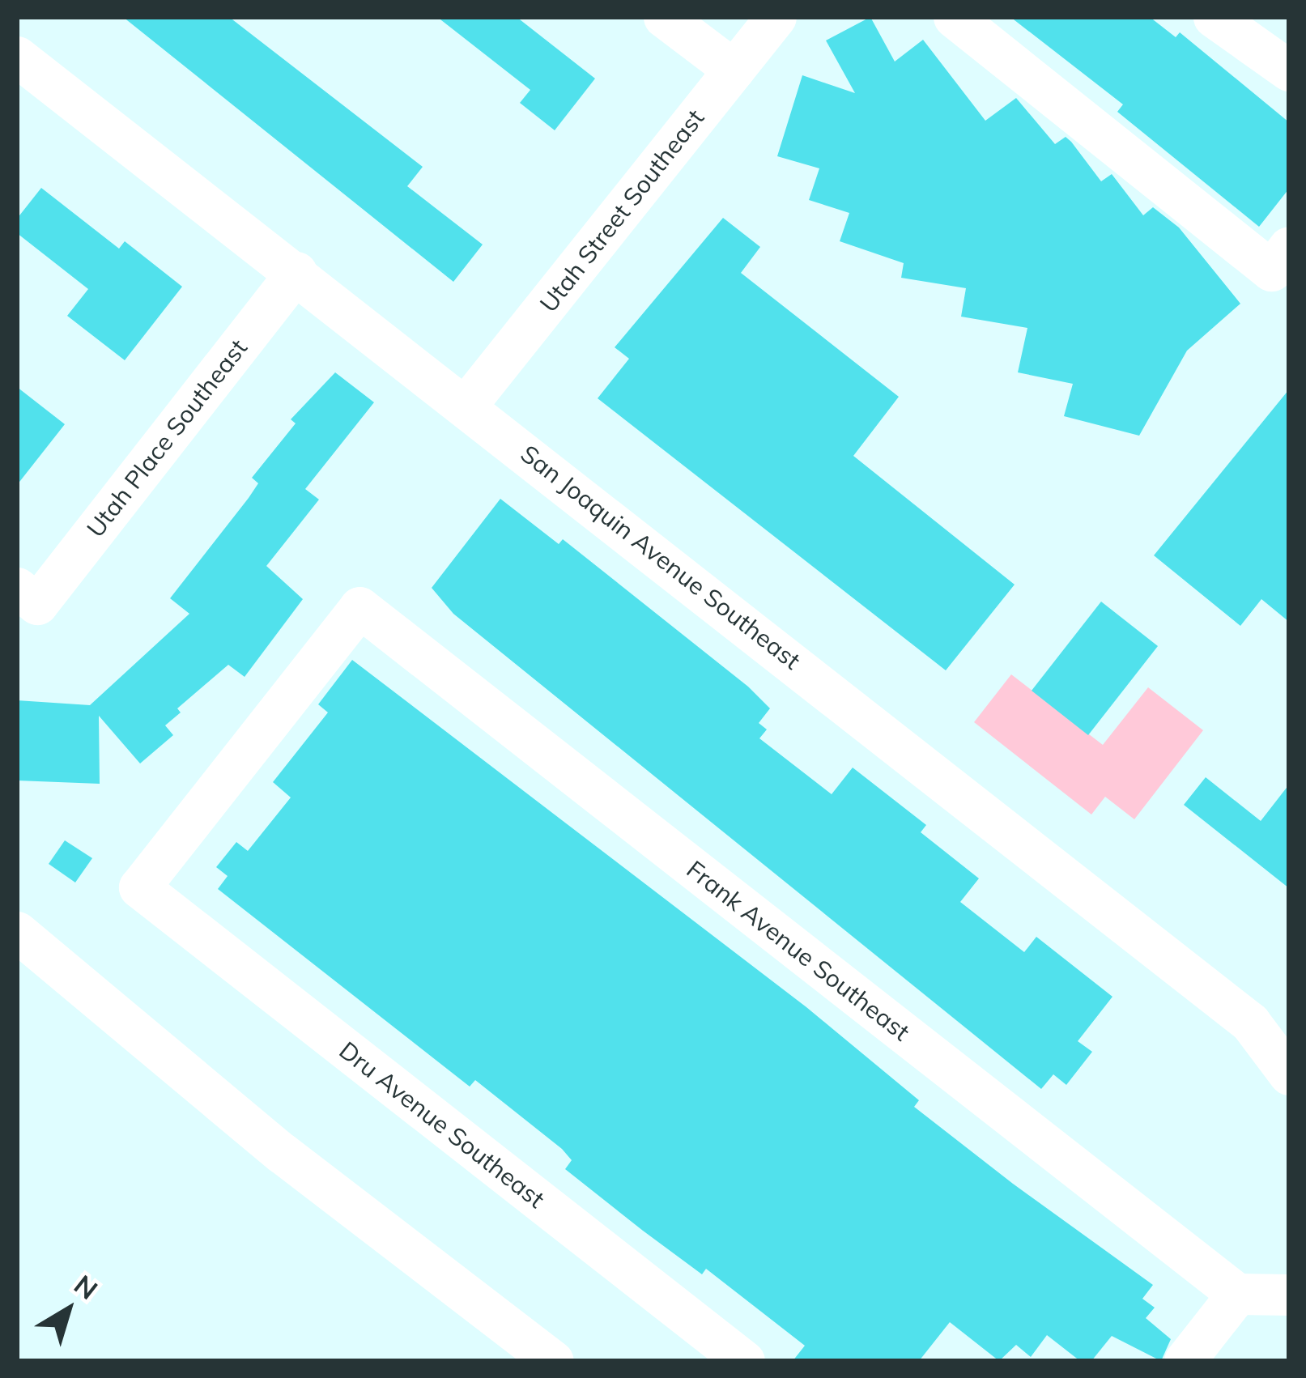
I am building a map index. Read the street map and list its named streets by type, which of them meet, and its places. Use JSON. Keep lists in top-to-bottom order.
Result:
{
  "streets": {
    "street": [
      "Utah Street Southeast",
      "Utah Place Southeast",
      "San Joaquin Avenue Southeast",
      "Frank Avenue Southeast",
      "Dru Avenue Southeast"
    ]
  },
  "crossings": [
    ["Utah Street Southeast", "San Joaquin Avenue Southeast"],
    ["Utah Place Southeast", "San Joaquin Avenue Southeast"],
    ["Frank Avenue Southeast", "Dru Avenue Southeast"]
  ],
  "north": "top right"
}
